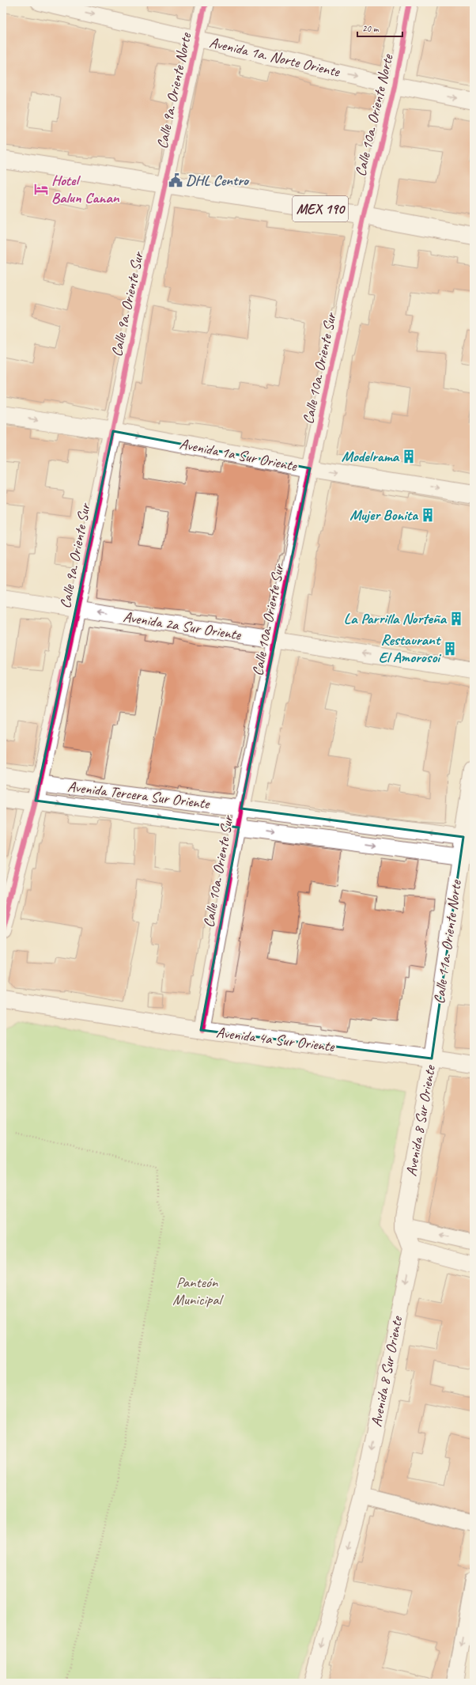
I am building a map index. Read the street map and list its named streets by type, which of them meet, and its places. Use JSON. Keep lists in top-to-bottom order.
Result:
{
  "streets": {
    "street": [
      "Avenida 1a. Norte Oriente",
      "Calle 9a. Oriente Norte",
      "Calle 10a. Oriente Norte",
      "MEX 190",
      "Calle 9a. Oriente Sur",
      "Calle 10a. Oriente Sur",
      "Avenida 1a Sur Oriente",
      "Avenida 2a Sur Oriente",
      "Avenida Tercera Sur Oriente",
      "Calle 11a. Oriente Norte",
      "Avenida 4a Sur Oriente",
      "Avenida 8 Sur Oriente"
    ]
  },
  "crossings": [
    ["Avenida 1a. Norte Oriente", "Calle 9a. Oriente Norte"],
    ["Avenida 1a. Norte Oriente", "Calle 10a. Oriente Norte"],
    ["Calle 9a. Oriente Norte", "MEX 190"],
    ["Calle 9a. Oriente Norte", "Calle 9a. Oriente Sur"],
    ["Calle 10a. Oriente Norte", "MEX 190"],
    ["Calle 10a. Oriente Norte", "Calle 10a. Oriente Sur"],
    ["MEX 190", "Calle 9a. Oriente Sur"],
    ["MEX 190", "Calle 10a. Oriente Sur"],
    ["Calle 9a. Oriente Sur", "Avenida 1a Sur Oriente"],
    ["Calle 9a. Oriente Sur", "Avenida 2a Sur Oriente"],
    ["Calle 9a. Oriente Sur", "Avenida Tercera Sur Oriente"],
    ["Calle 10a. Oriente Sur", "Avenida 1a Sur Oriente"],
    ["Calle 10a. Oriente Sur", "Avenida 2a Sur Oriente"],
    ["Calle 10a. Oriente Sur", "Avenida Tercera Sur Oriente"],
    ["Calle 10a. Oriente Sur", "Avenida 4a Sur Oriente"],
    ["Avenida Tercera Sur Oriente", "Calle 11a. Oriente Norte"],
    ["Calle 11a. Oriente Norte", "Avenida 4a Sur Oriente"],
    ["Calle 11a. Oriente Norte", "Avenida 8 Sur Oriente"],
    ["Avenida 4a Sur Oriente", "Avenida 8 Sur Oriente"]
  ],
  "one_way": ["Avenida 1a Sur Oriente", "Avenida 2a Sur Oriente", "Avenida 8 Sur Oriente"],
  "parks": ["Panteón Municipal"],
  "places": {
    "public building": ["DHL Centro"],
    "hotel": ["Hotel Balun Canan"],
    "building": [
      "Modelrama",
      "Mujer Bonita",
      "La Parrilla Norteña",
      "Restaurant El Amorosoi"
    ]
  },
  "scale_bar": "20 m"
}
